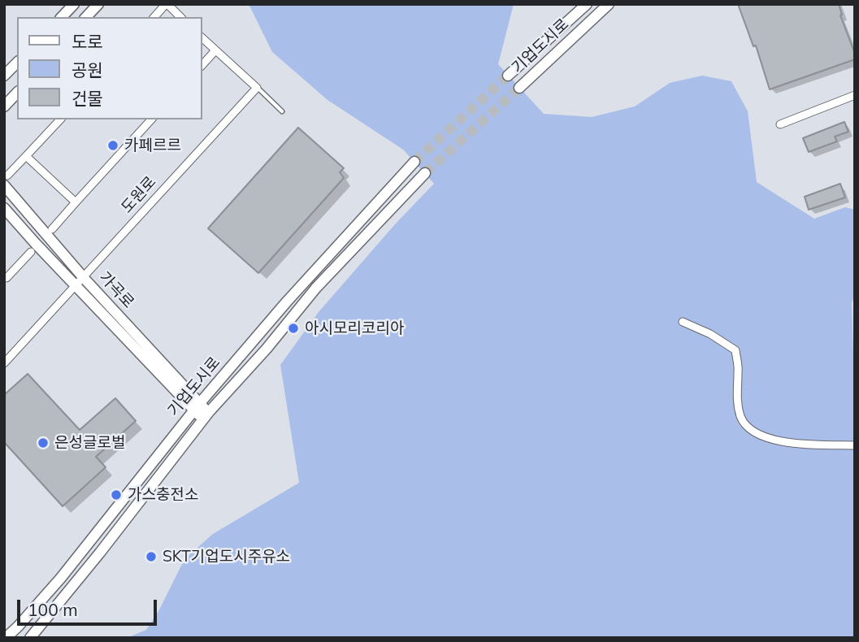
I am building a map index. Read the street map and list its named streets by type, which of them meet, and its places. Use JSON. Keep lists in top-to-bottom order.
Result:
{
  "streets": {
    "street": ["기업도시로", "도원로", "가곡로"]
  },
  "crossings": [
    ["기업도시로", "가곡로"],
    ["도원로", "가곡로"]
  ],
  "places": [
    "카페르르",
    "아시모리코리아",
    "은성글로벌",
    "가스충전소",
    "SKT기업도시주유소"
  ],
  "legend": ["도로", "공원", "건물"],
  "scale_bar": "100 m"
}
